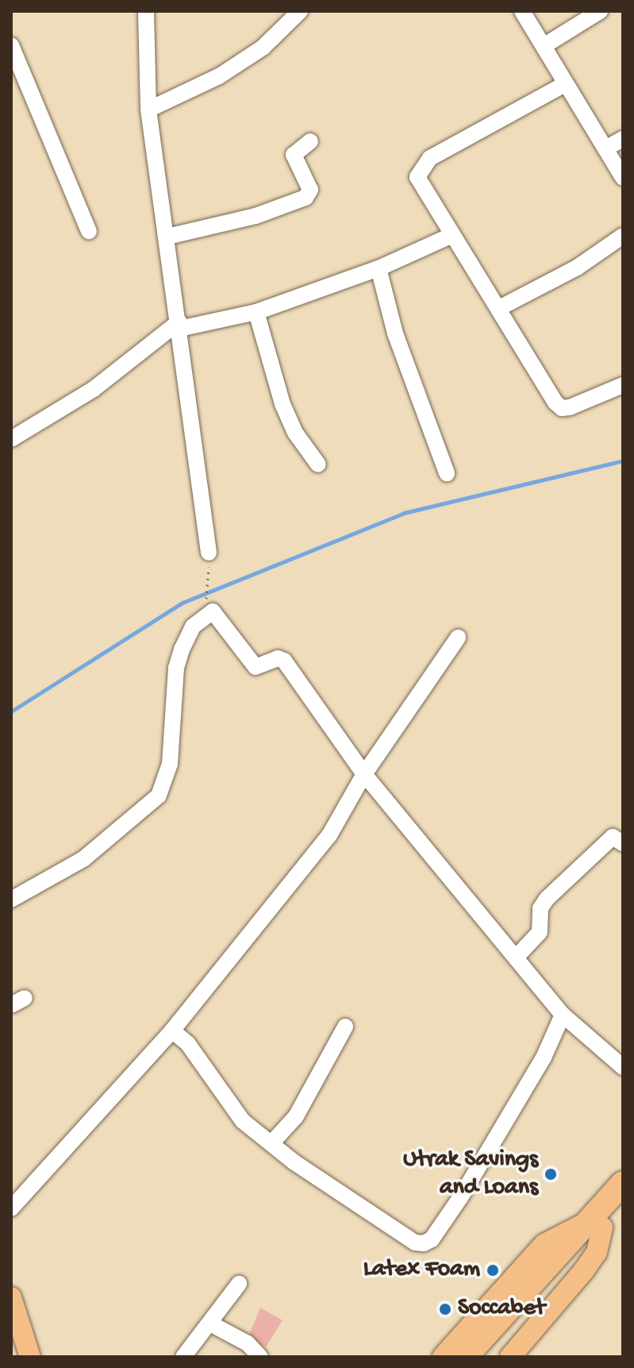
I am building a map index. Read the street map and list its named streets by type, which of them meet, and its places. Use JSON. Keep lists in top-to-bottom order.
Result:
{
  "places": ["Utrak Savings and Loans", "Latex Foam", "Soccabet"]
}
